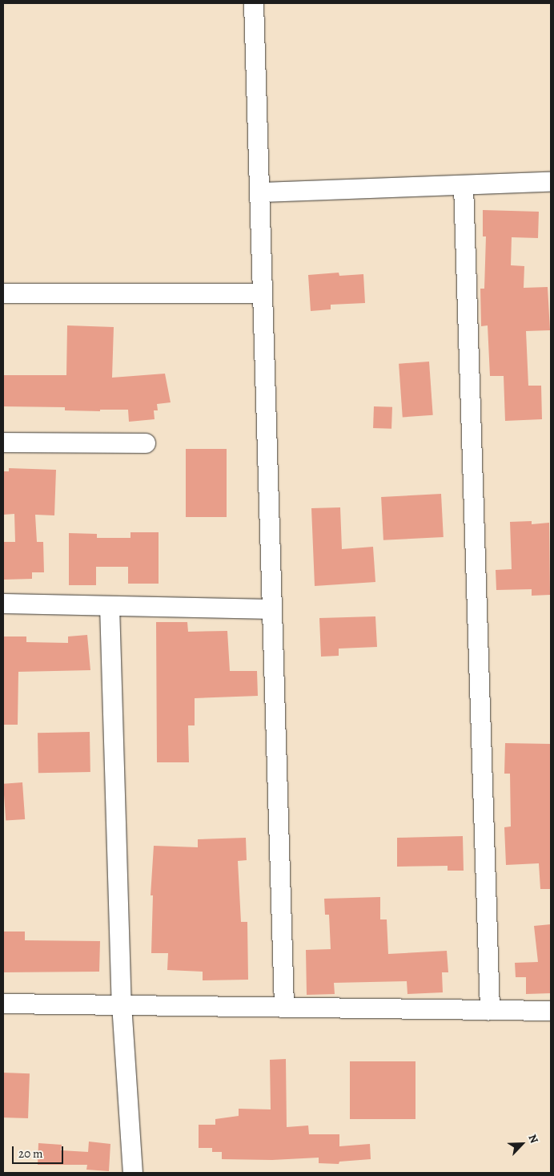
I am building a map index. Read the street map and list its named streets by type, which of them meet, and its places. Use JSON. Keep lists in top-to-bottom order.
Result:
{
  "scale_bar": "20 m",
  "north": "top right"
}
